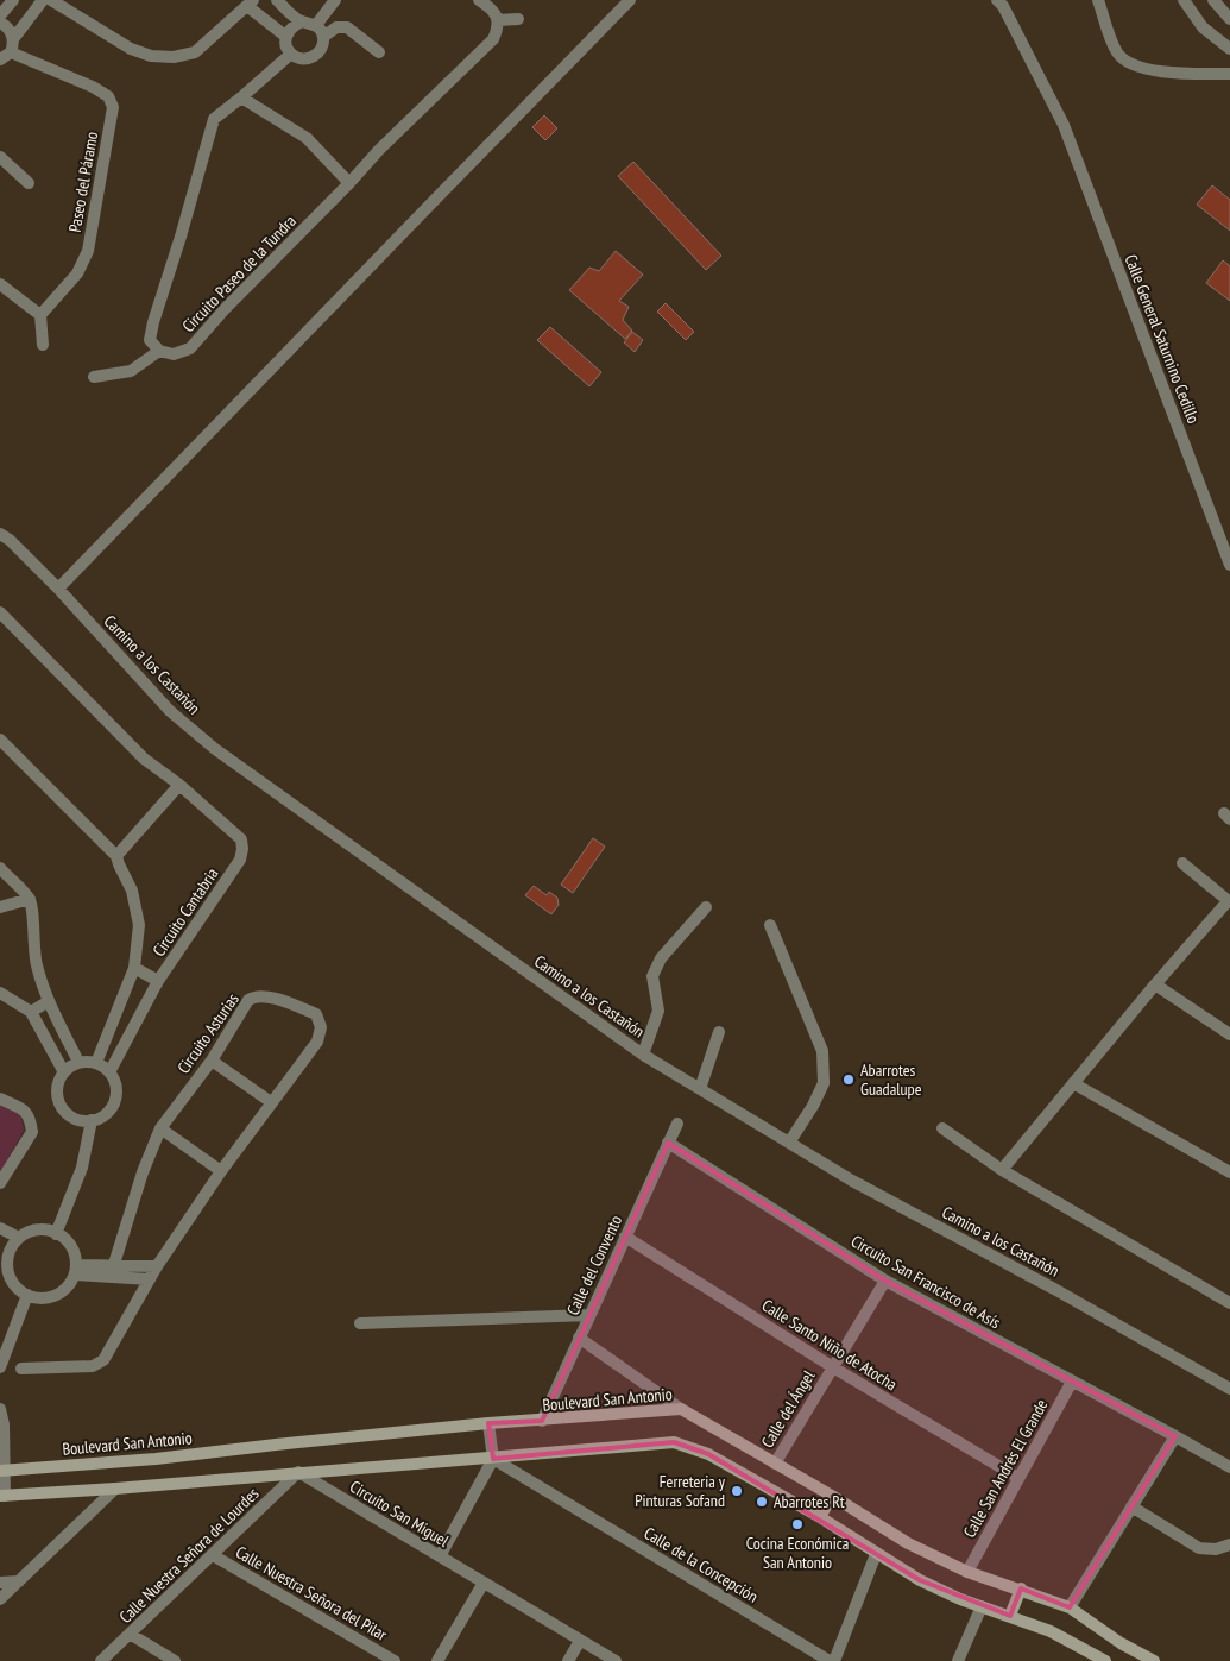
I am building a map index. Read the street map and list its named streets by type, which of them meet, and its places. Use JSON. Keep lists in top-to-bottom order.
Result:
{
  "streets": {
    "street": [
      "Paseo del Páramo",
      "Circuito Paseo de la Tundra",
      "Calle General Saturnino Cedillo",
      "Camino a los Castañón",
      "Circuito Cantabria",
      "Circuito Asturias",
      "Calle del Convento",
      "Circuito San Francisco de Asís",
      "Calle Santo Niño de Atocha",
      "Boulevard San Antonio",
      "Calle del Ángel",
      "Calle San Andrés El Grande",
      "Circuito San Miguel",
      "Calle Nuestra Señora de Lourdes",
      "Calle de la Concepción",
      "Calle Nuestra Señora del Pilar"
    ]
  },
  "crossings": [
    ["Calle del Convento", "Circuito San Francisco de Asís"],
    ["Calle del Convento", "Calle Santo Niño de Atocha"],
    ["Calle del Convento", "Boulevard San Antonio"],
    ["Circuito San Francisco de Asís", "Calle del Ángel"],
    ["Circuito San Francisco de Asís", "Calle San Andrés El Grande"],
    ["Calle Santo Niño de Atocha", "Calle del Ángel"],
    ["Calle Santo Niño de Atocha", "Calle San Andrés El Grande"],
    ["Boulevard San Antonio", "Calle del Ángel"],
    ["Boulevard San Antonio", "Calle San Andrés El Grande"],
    ["Circuito San Miguel", "Calle Nuestra Señora de Lourdes"],
    ["Calle Nuestra Señora de Lourdes", "Calle Nuestra Señora del Pilar"]
  ],
  "places": [
    "Abarrotes Guadalupe",
    "Ferreteria y Pinturas Sofand",
    "Abarrotes Rt",
    "Cocina Económica San Antonio"
  ]
}
